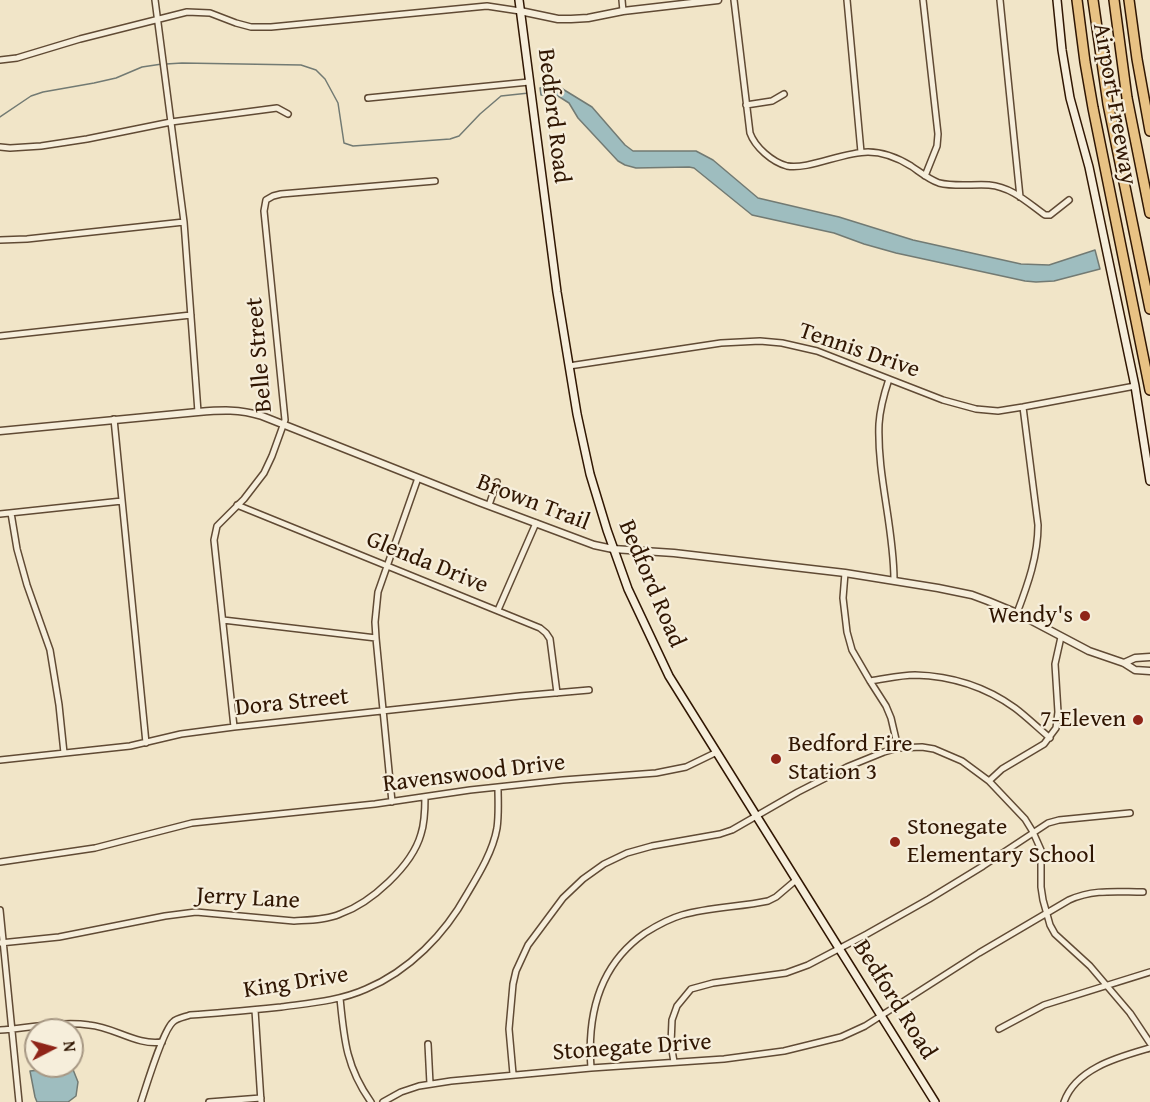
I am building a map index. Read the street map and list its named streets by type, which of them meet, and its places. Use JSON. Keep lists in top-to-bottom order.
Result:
{
  "streets": {
    "highway": ["Airport Freeway"],
    "main road": ["Bedford Road"],
    "street": [
      "Tennis Drive",
      "Belle Street",
      "Brown Trail",
      "Glenda Drive",
      "Dora Street",
      "Ravenswood Drive",
      "Jerry Lane",
      "King Drive",
      "Stonegate Drive"
    ]
  },
  "crossings": [
    ["Airport Freeway", "Tennis Drive"],
    ["Bedford Road", "Tennis Drive"],
    ["Bedford Road", "Brown Trail"],
    ["Bedford Road", "Ravenswood Drive"],
    ["Bedford Road", "Stonegate Drive"],
    ["Belle Street", "Brown Trail"],
    ["Belle Street", "Glenda Drive"],
    ["Belle Street", "Dora Street"],
    ["Glenda Drive", "Dora Street"],
    ["Ravenswood Drive", "Jerry Lane"],
    ["Ravenswood Drive", "King Drive"]
  ],
  "places": [
    "Wendy's",
    "7-Eleven",
    "Bedford Fire Station 3",
    "Stonegate Elementary School"
  ],
  "north": "right"
}
